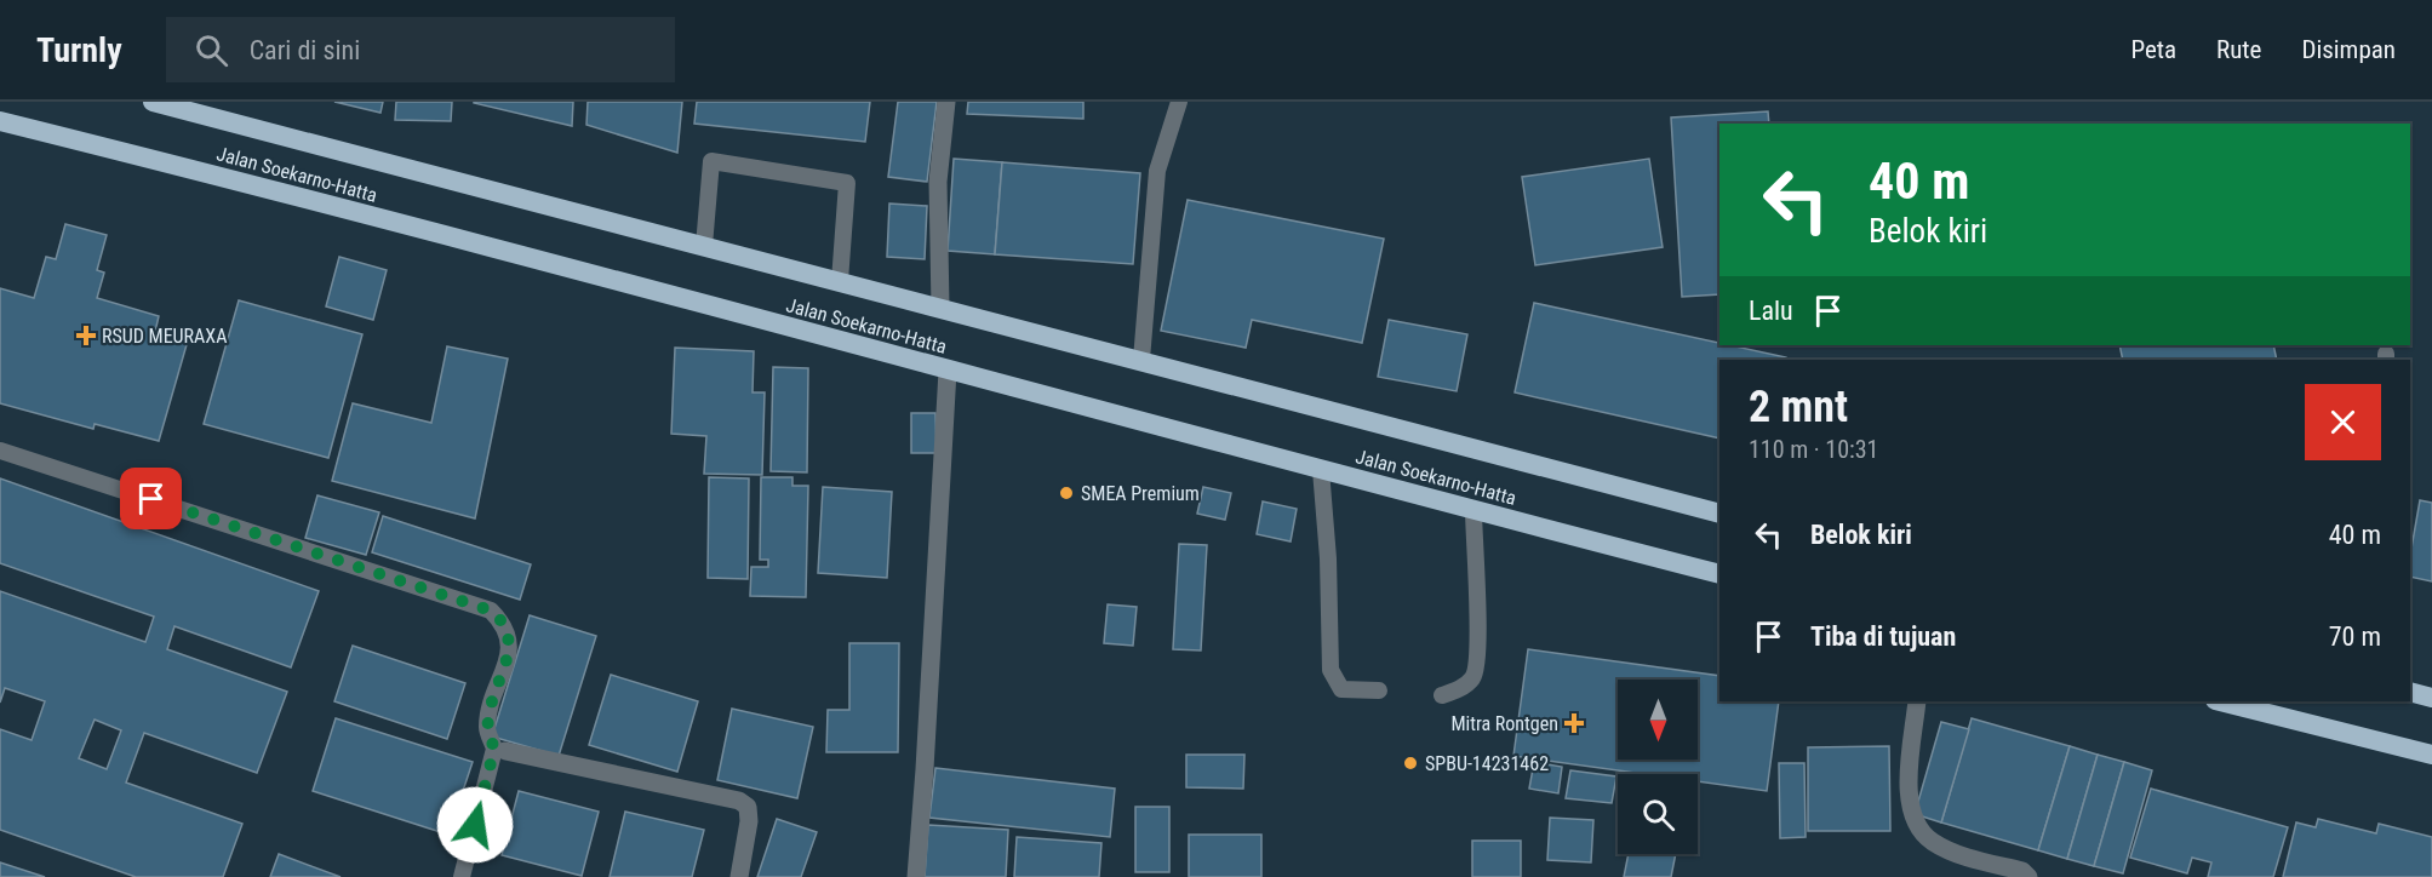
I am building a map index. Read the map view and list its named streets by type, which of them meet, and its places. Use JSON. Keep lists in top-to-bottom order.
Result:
{
  "streets": {
    "highway": ["Jalan Soekarno-Hatta"]
  },
  "places": {
    "health": ["RSUD MEURAXA", "Mitra Rontgen"],
    "other": ["SMEA Premium", "SPBU-14231462"]
  },
  "north": "bottom",
  "page": {
    "header": "Turnly",
    "search": "Cari di sini",
    "nav": ["Peta", "Rute", "Disimpan"],
    "turn": ["40 m", "Belok kiri"],
    "then": "Lalu",
    "heading": ["2 mnt", "110 m · 10:31"],
    "list": [
      {
        "name": "Belok kiri",
        "value": "40 m"
      },
      {
        "name": "Tiba di tujuan",
        "value": "70 m"
      }
    ]
  }
}
